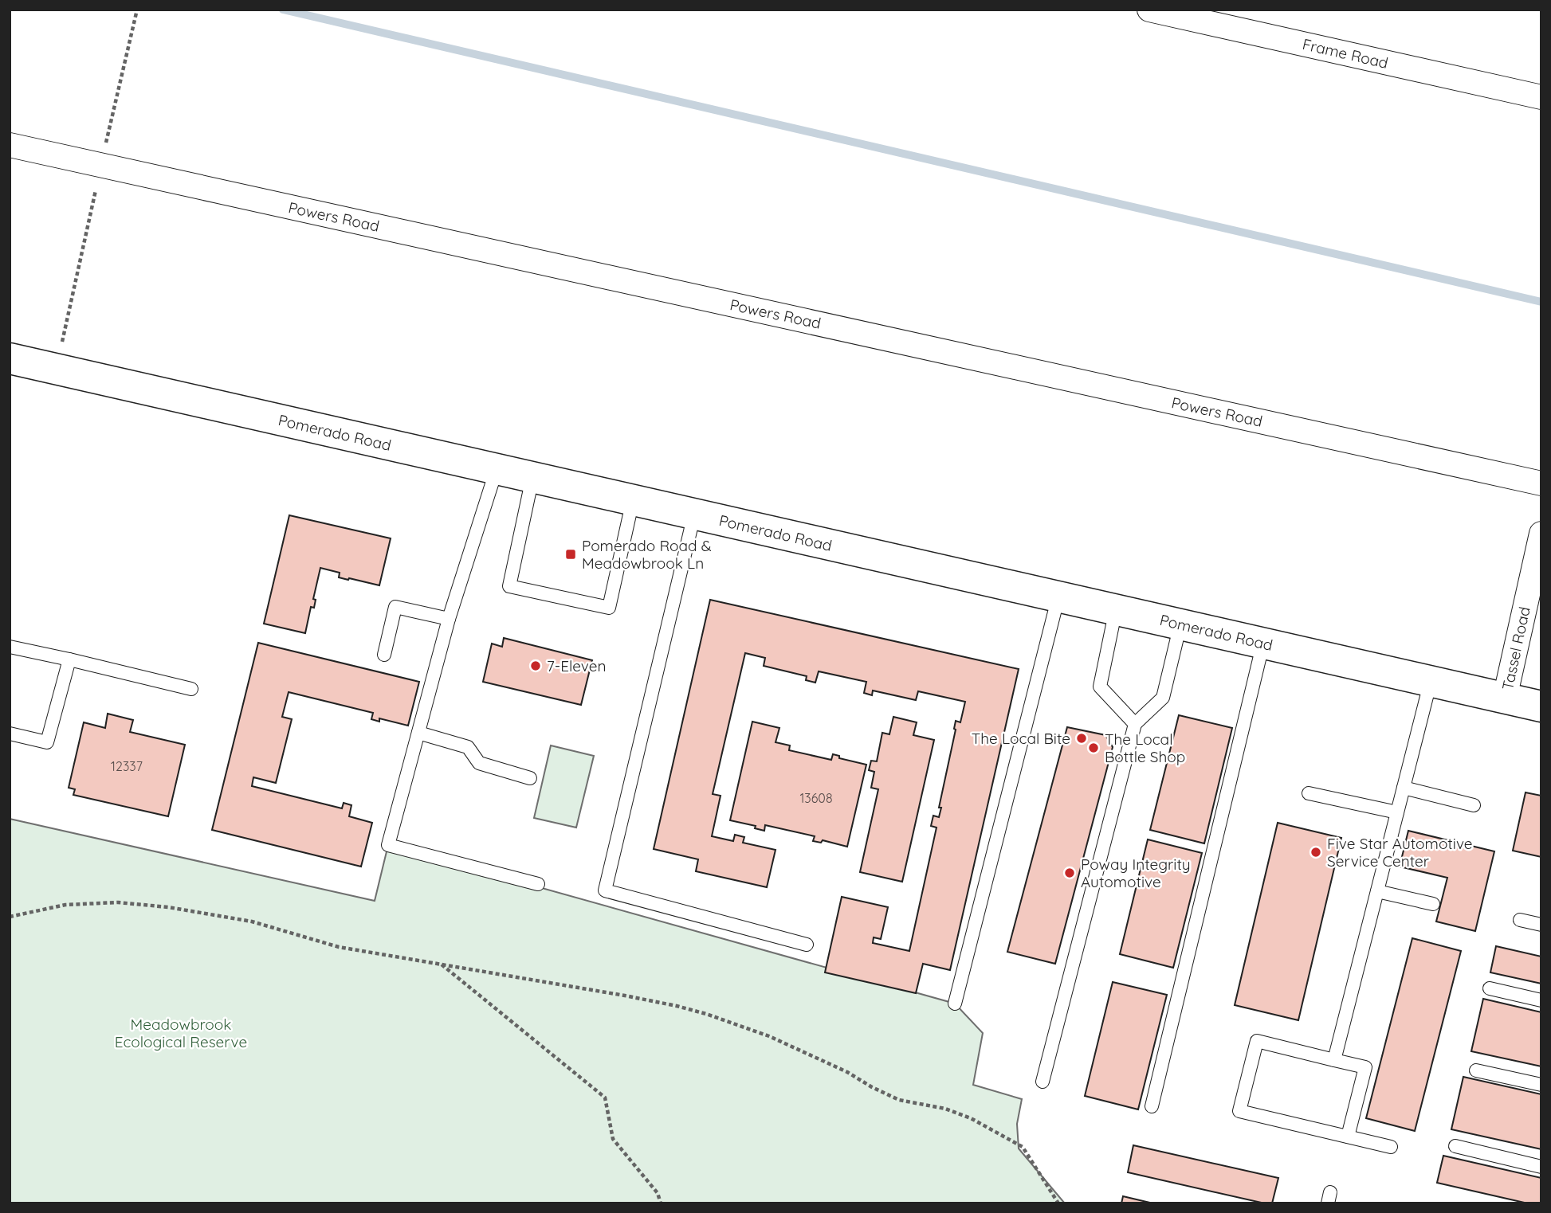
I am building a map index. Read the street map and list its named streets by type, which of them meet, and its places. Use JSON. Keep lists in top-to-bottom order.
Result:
{
  "streets": {
    "main road": ["Pomerado Road"],
    "street": ["Frame Road", "Powers Road", "Tassel Road"]
  },
  "crossings": [
    ["Pomerado Road", "Tassel Road"]
  ],
  "parks": ["Meadowbrook Ecological Reserve"],
  "places": {
    "transit": ["Pomerado Road & Meadowbrook Ln"],
    "other": [
      "7-Eleven",
      "The Local Bite",
      "The Local Bottle Shop",
      "Five Star Automotive Service Center",
      "Poway Integrity Automotive"
    ]
  },
  "house_numbers": ["12337", "13608"]
}
